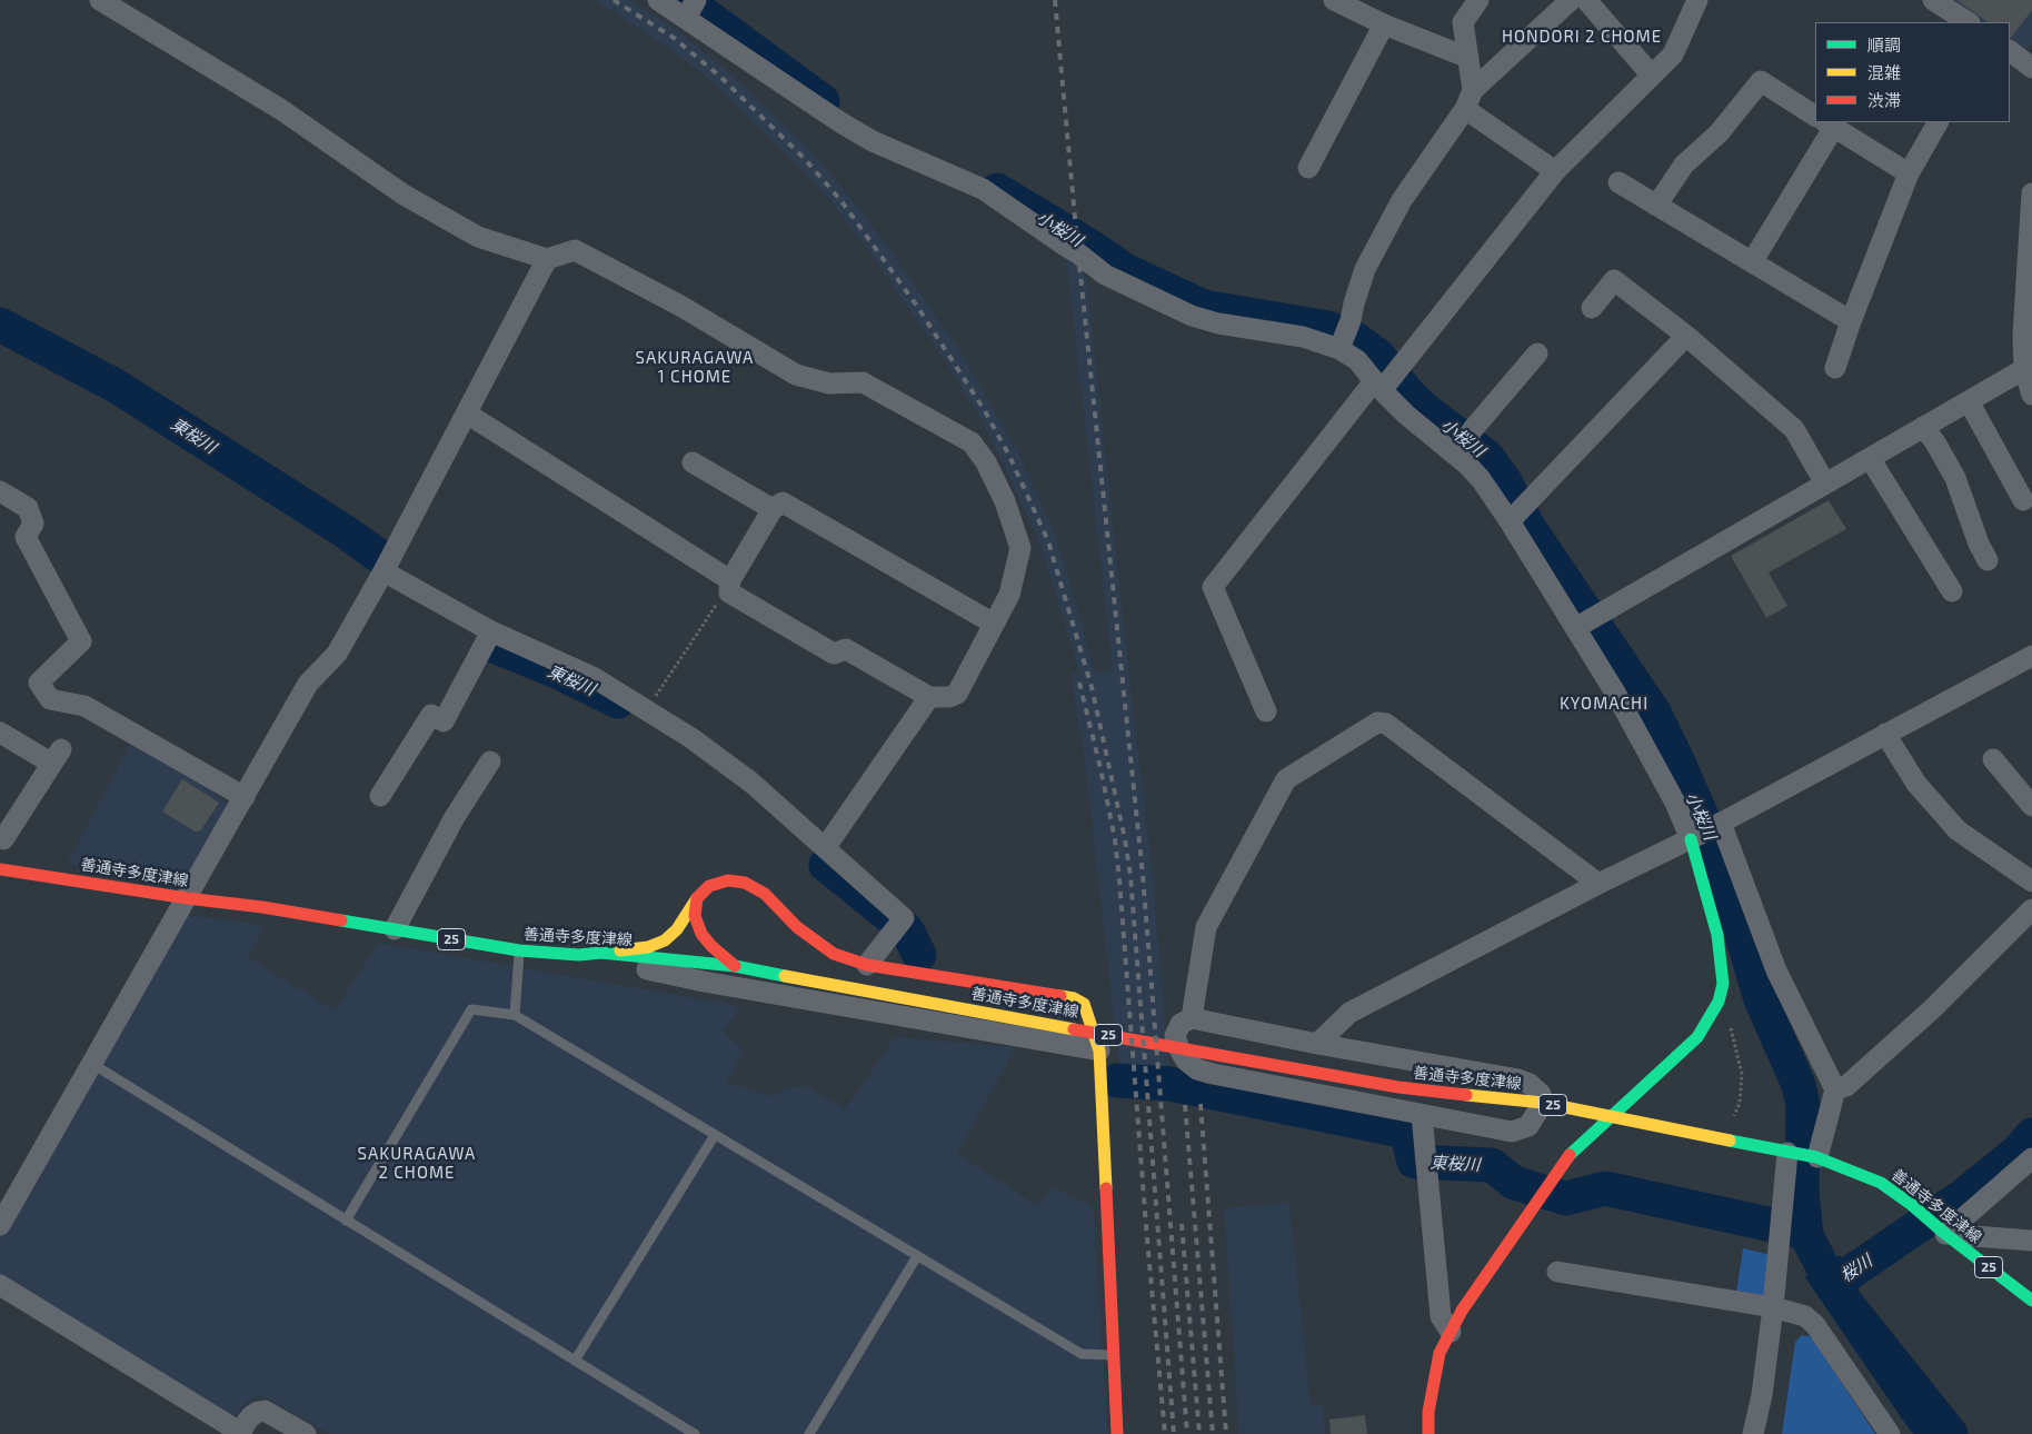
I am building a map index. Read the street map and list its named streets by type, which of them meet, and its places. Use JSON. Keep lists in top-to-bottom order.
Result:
{
  "streets": {
    "main road": ["善通寺多度津線", "25"]
  },
  "districts": [
    "HONDORI 2 CHOME",
    "SAKURAGAWA 1 CHOME",
    "KYOMACHI",
    "SAKURAGAWA 2 CHOME"
  ],
  "water": ["小桜川", "東桜川", "桜川"],
  "legend": ["順調", "混雑", "渋滞"]
}
